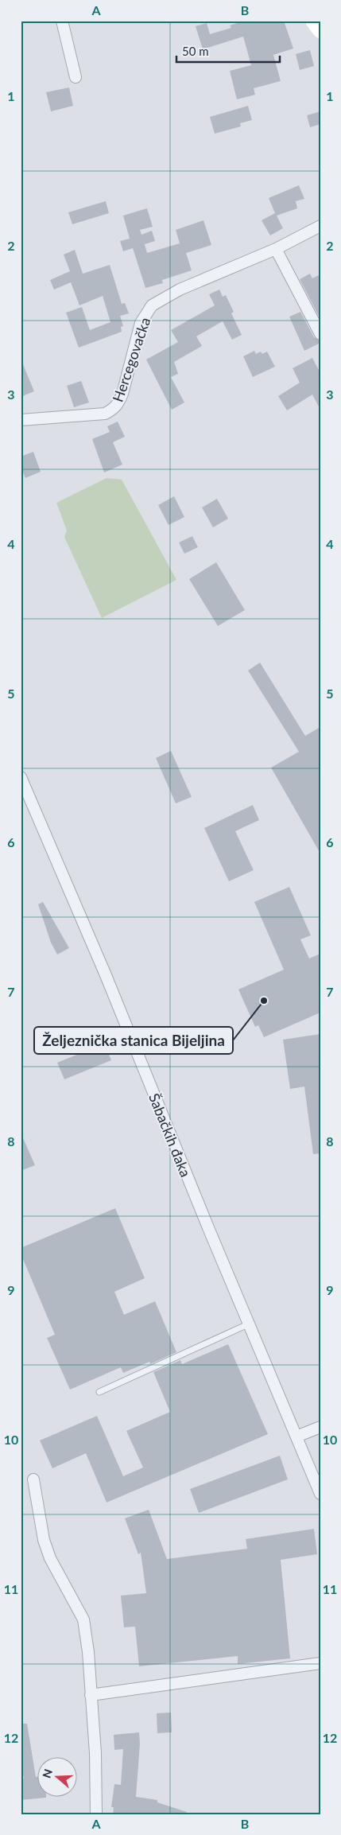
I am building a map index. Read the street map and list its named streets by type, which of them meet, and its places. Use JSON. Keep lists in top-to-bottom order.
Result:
{
  "streets": {
    "street": ["Hercegovačka", "Šabačkih đaka"]
  },
  "places": ["Željeznička stanica Bijeljina"],
  "scale_bar": "50 m",
  "north": "left",
  "grid": {
    "columns": ["A", "B"],
    "rows": [
      "1",
      "2",
      "3",
      "4",
      "5",
      "6",
      "7",
      "8",
      "9",
      "10",
      "11",
      "12"
    ]
  }
}
